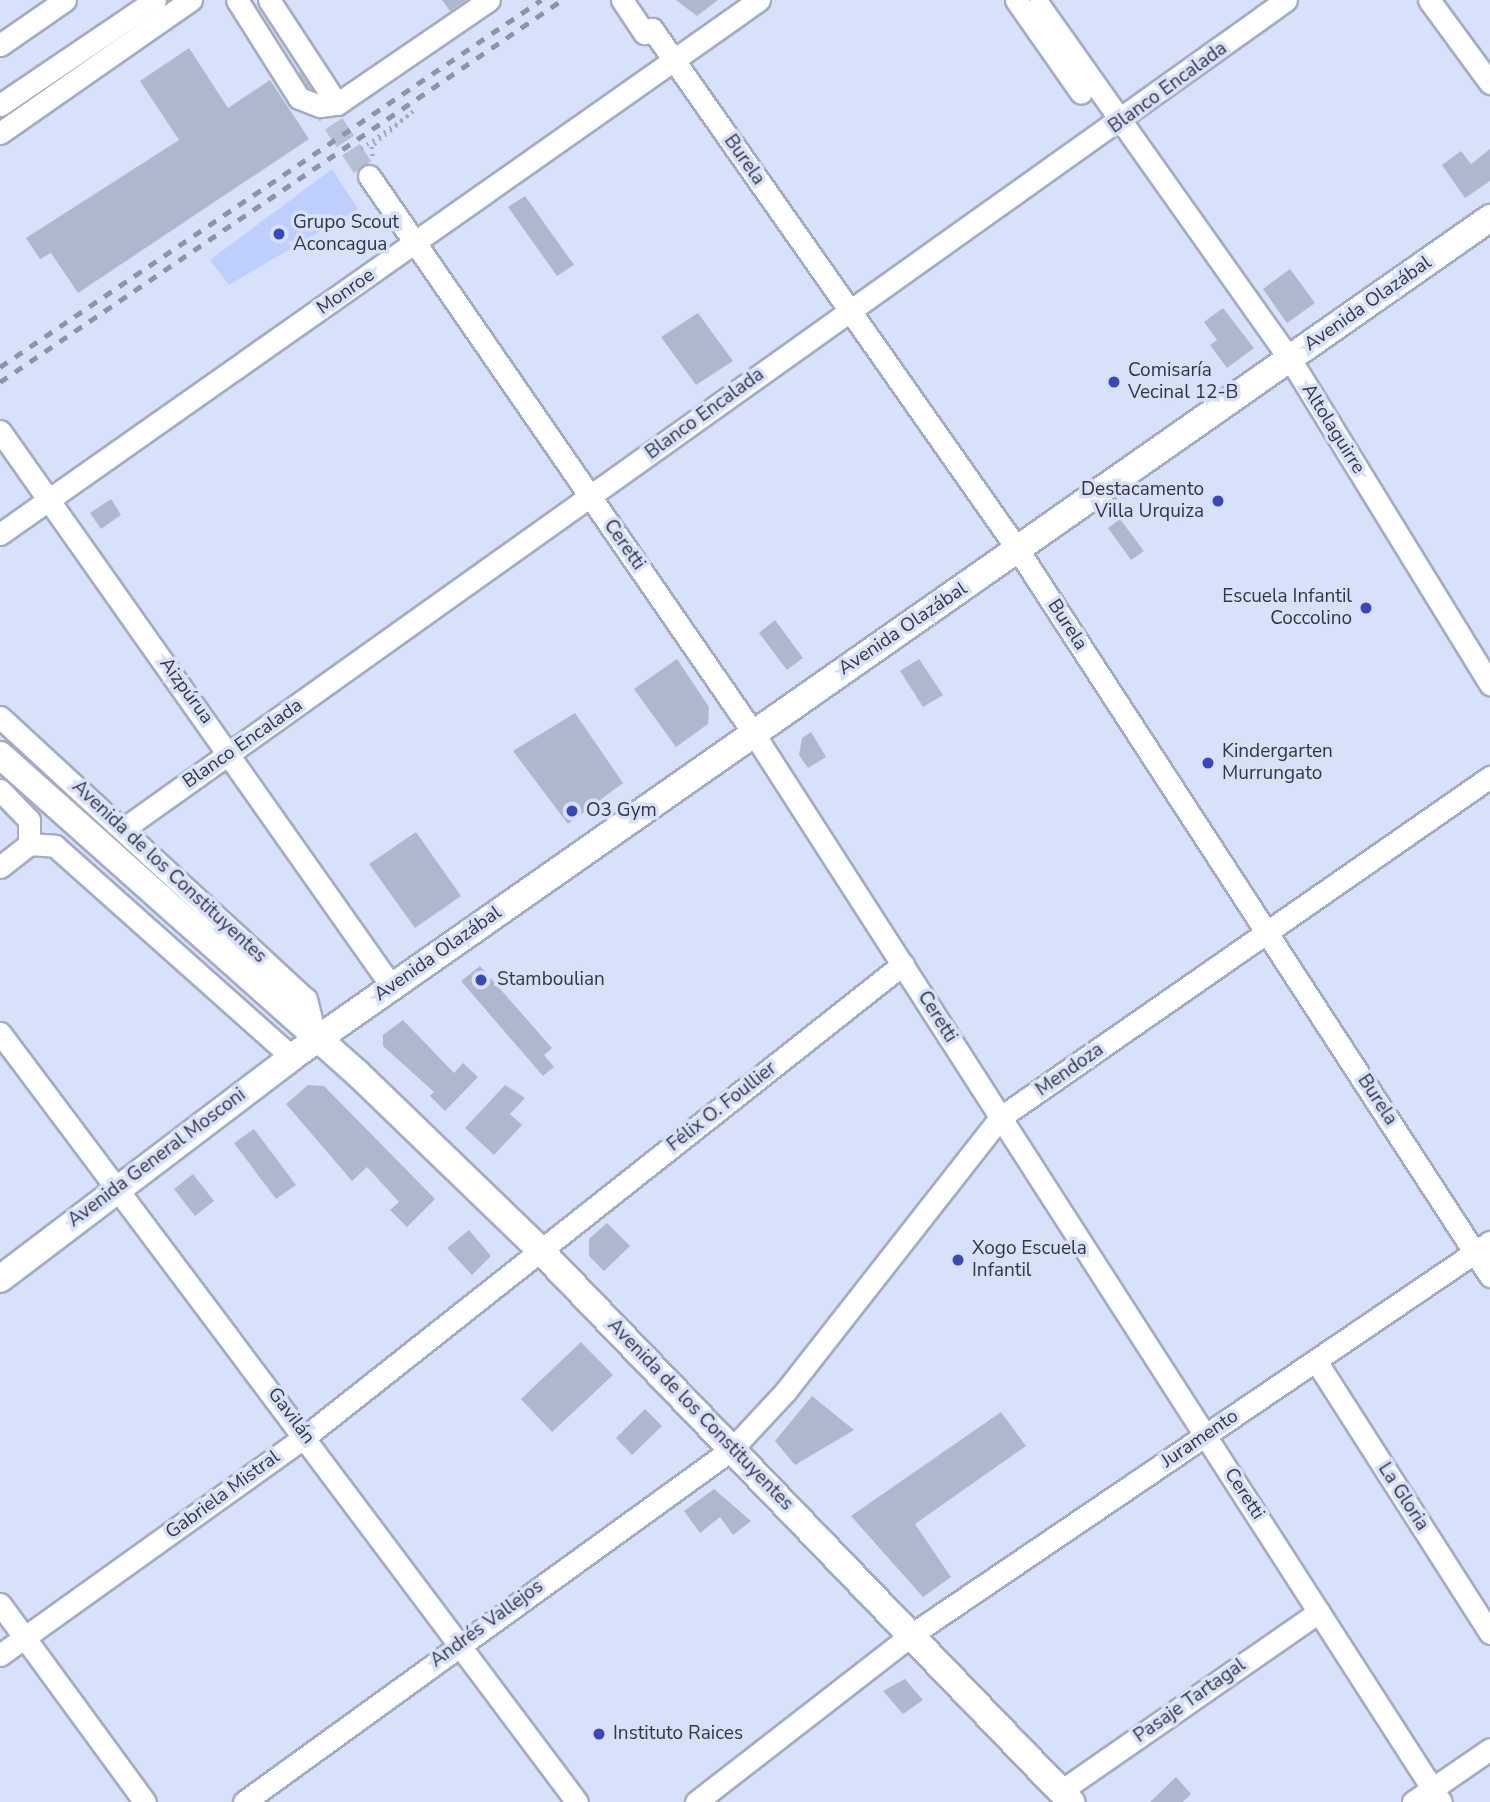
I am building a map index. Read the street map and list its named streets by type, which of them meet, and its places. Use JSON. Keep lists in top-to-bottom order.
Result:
{
  "streets": {
    "main road": ["Avenida Olazábal", "Avenida de los Constituyentes", "Avenida General Mosconi"],
    "street": [
      "Blanco Encalada",
      "Burela",
      "Monroe",
      "Altolaguirre",
      "Ceretti",
      "Aizpúrua",
      "Mendoza",
      "Félix O. Foullier",
      "Gavilán",
      "Juramento",
      "Gabriela Mistral",
      "La Gloria",
      "Andrés Vallejos",
      "Pasaje Tartagal"
    ]
  },
  "crossings": [
    ["Blanco Encalada", "Burela"],
    ["Blanco Encalada", "Altolaguirre"],
    ["Blanco Encalada", "Ceretti"],
    ["Blanco Encalada", "Aizpúrua"],
    ["Blanco Encalada", "Avenida de los Constituyentes"],
    ["Burela", "Monroe"],
    ["Burela", "Avenida Olazábal"],
    ["Burela", "Mendoza"],
    ["Burela", "Juramento"],
    ["Monroe", "Ceretti"],
    ["Monroe", "Aizpúrua"],
    ["Avenida Olazábal", "Altolaguirre"],
    ["Avenida Olazábal", "Ceretti"],
    ["Avenida Olazábal", "Aizpúrua"],
    ["Avenida Olazábal", "Avenida de los Constituyentes"],
    ["Avenida Olazábal", "Avenida General Mosconi"],
    ["Ceretti", "Mendoza"],
    ["Ceretti", "Félix O. Foullier"],
    ["Ceretti", "Juramento"],
    ["Ceretti", "Pasaje Tartagal"],
    ["Avenida de los Constituyentes", "Mendoza"],
    ["Avenida de los Constituyentes", "Félix O. Foullier"],
    ["Avenida de los Constituyentes", "Avenida General Mosconi"],
    ["Avenida de los Constituyentes", "Juramento"],
    ["Avenida de los Constituyentes", "Gabriela Mistral"],
    ["Avenida de los Constituyentes", "Andrés Vallejos"],
    ["Avenida de los Constituyentes", "Pasaje Tartagal"],
    ["Mendoza", "Andrés Vallejos"],
    ["Félix O. Foullier", "Gabriela Mistral"],
    ["Avenida General Mosconi", "Gavilán"],
    ["Gavilán", "Gabriela Mistral"],
    ["Gavilán", "Andrés Vallejos"],
    ["Juramento", "La Gloria"]
  ],
  "places": [
    "Grupo Scout Aconcagua",
    "Comisaría Vecinal 12-B",
    "Destacamento Villa Urquiza",
    "Escuela Infantil Coccolino",
    "Kindergarten Murrungato",
    "O3 Gym",
    "Stamboulian",
    "Xogo Escuela Infantil",
    "Instituto Raices"
  ]
}
